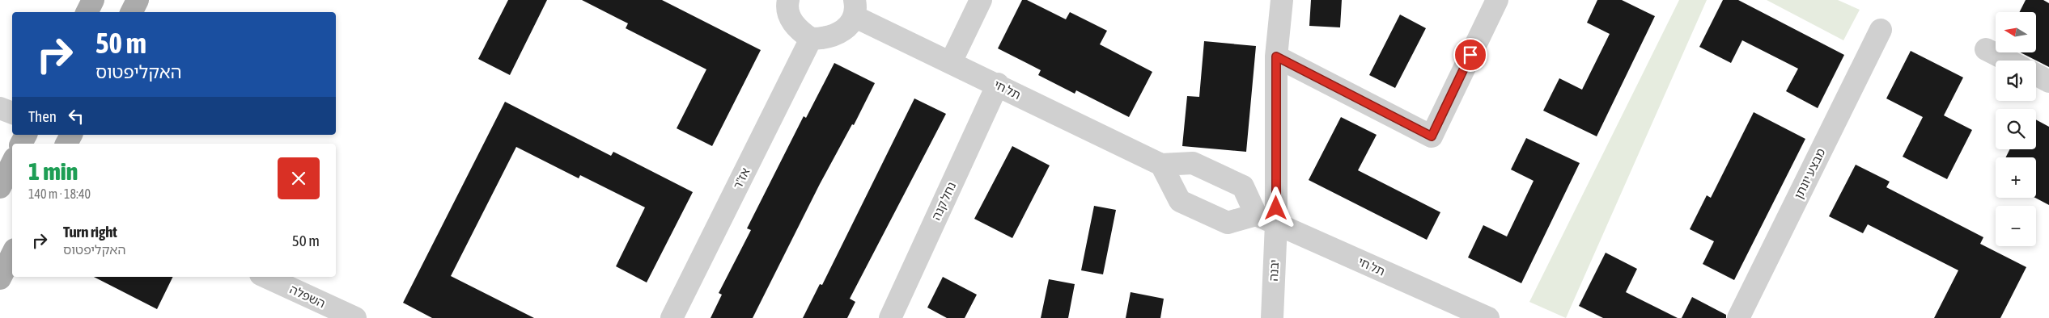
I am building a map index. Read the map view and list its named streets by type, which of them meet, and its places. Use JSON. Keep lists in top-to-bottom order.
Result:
{
  "streets": {
    "street": [
      "תל חי",
      "מבצע יונתן",
      "אז\"ר",
      "נחל קנה",
      "יבנה",
      "השפלה"
    ]
  },
  "crossings": [
    ["תל חי", "נחל קנה"],
    ["תל חי", "יבנה"]
  ],
  "north": "left",
  "page": {
    "map_buttons": ["+", "−"],
    "turn": ["50 m", "האקליפטוס"],
    "then": "Then",
    "heading": ["1 min", "140 m · 18:40"],
    "list": [
      {
        "name": "Turn right",
        "note": "האקליפטוס",
        "value": "50 m"
      }
    ]
  }
}
